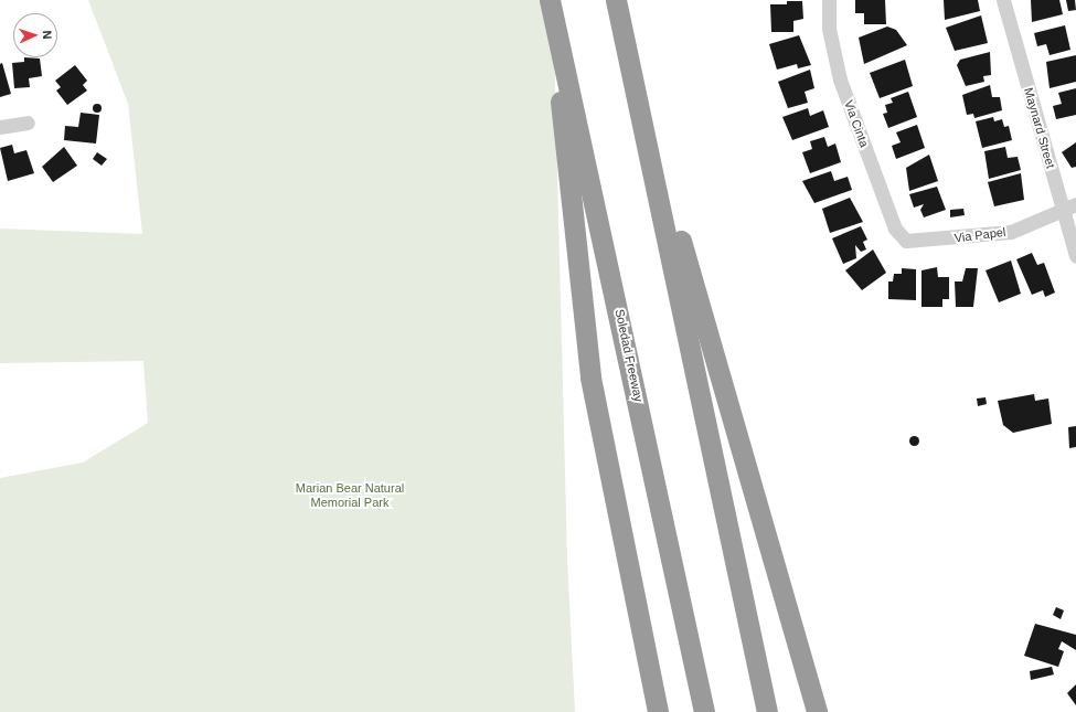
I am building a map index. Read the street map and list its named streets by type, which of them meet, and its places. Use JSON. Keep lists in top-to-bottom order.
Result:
{
  "streets": {
    "highway": ["Soledad Freeway"],
    "street": ["Via Cinta", "Maynard Street", "Via Papel"]
  },
  "crossings": [
    ["Via Cinta", "Via Papel"],
    ["Maynard Street", "Via Papel"]
  ],
  "parks": ["Marian Bear Natural Memorial Park"],
  "north": "right"
}
